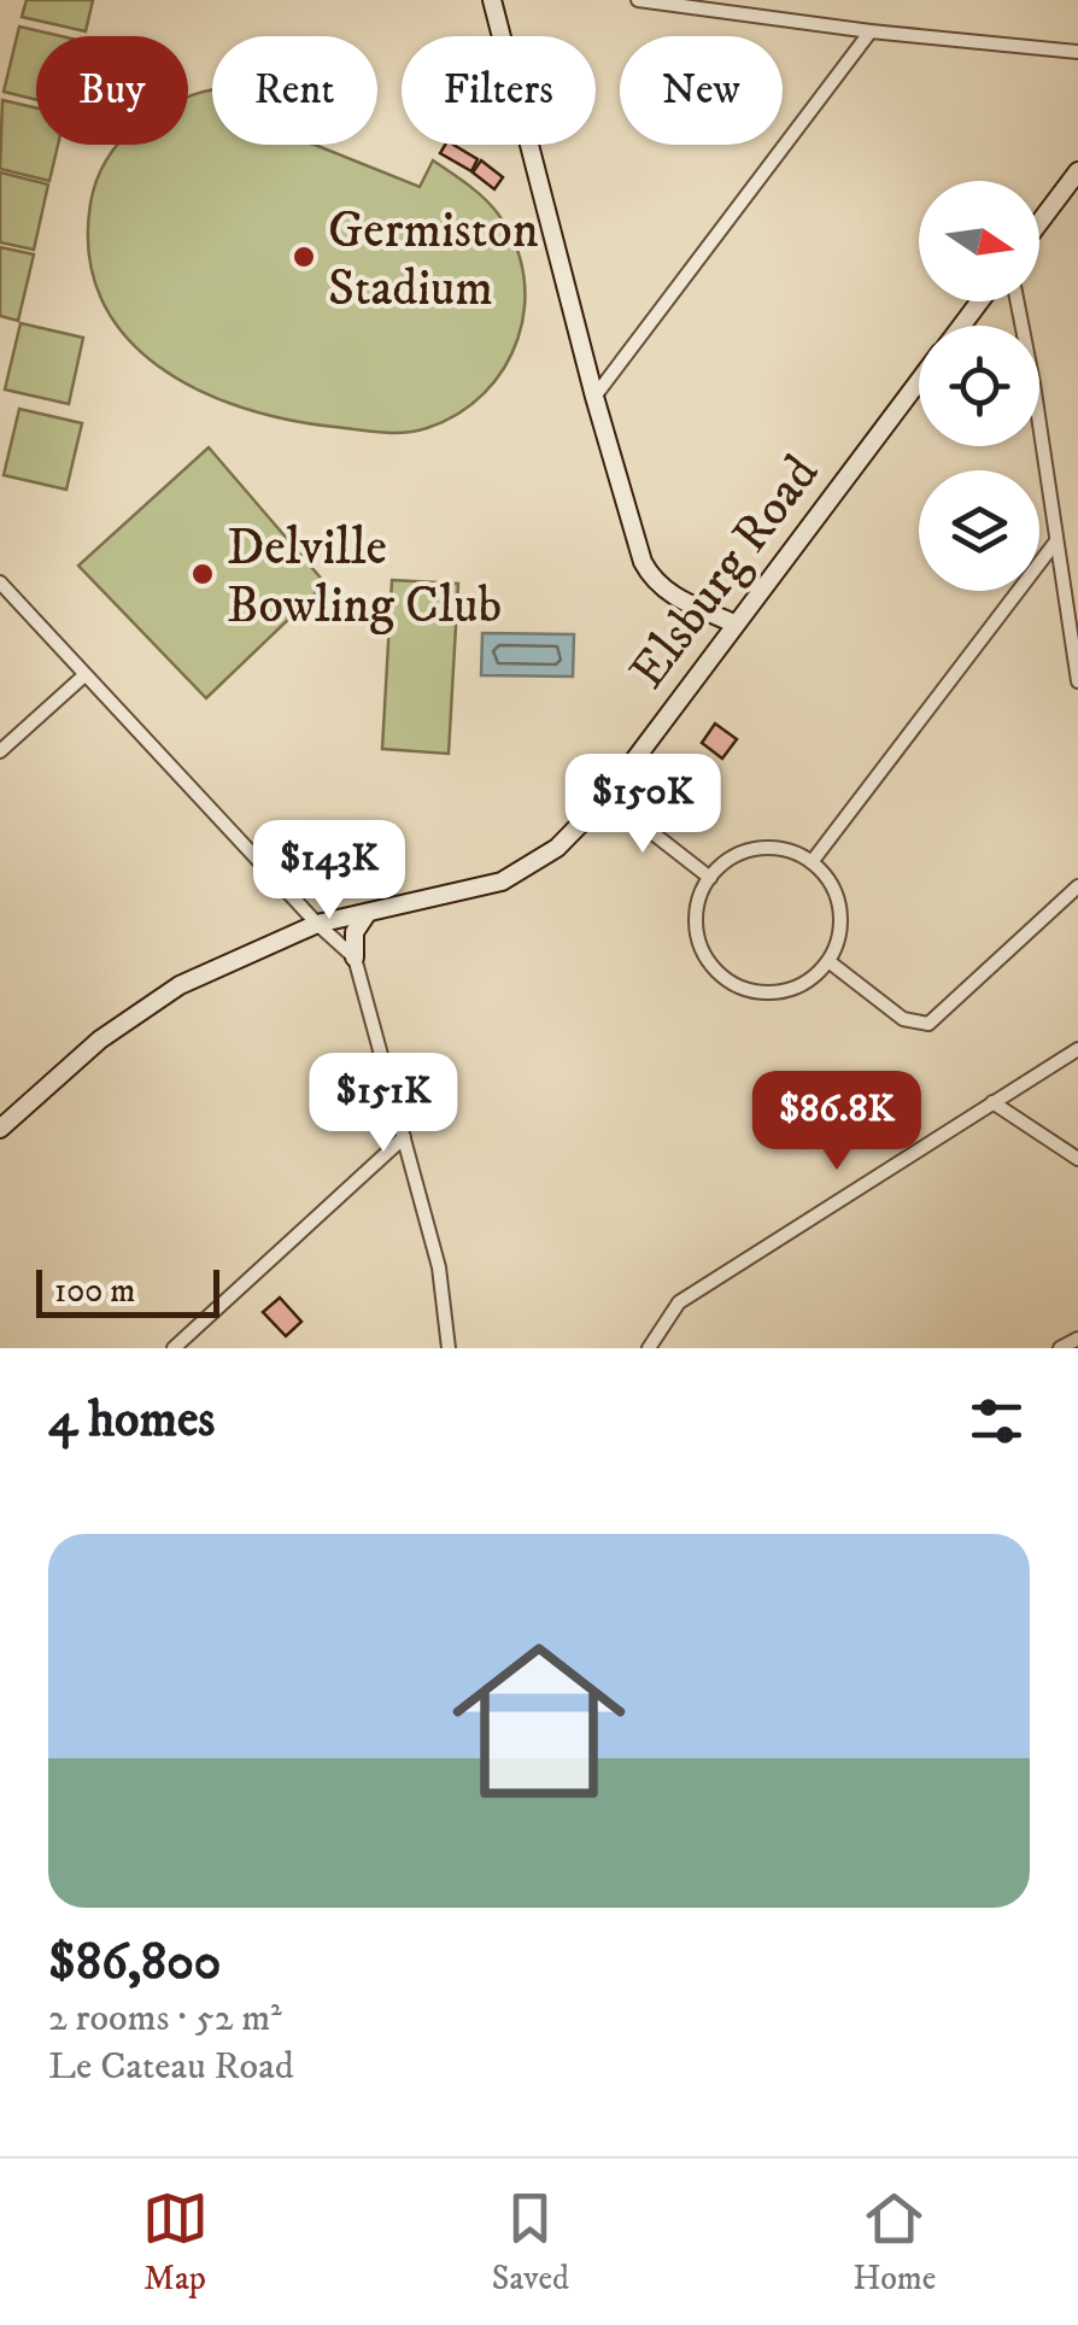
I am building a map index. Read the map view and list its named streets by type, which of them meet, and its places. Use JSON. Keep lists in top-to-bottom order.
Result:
{
  "streets": {
    "main road": ["Elsburg Road"]
  },
  "places": ["Germiston Stadium", "Delville Bowling Club"],
  "scale_bar": "100 m",
  "north": "right",
  "page": {
    "chip": [
      "Buy",
      "Rent",
      "Filters",
      "New"
    ],
    "price": [
      "$150K",
      "$143K",
      "$151K",
      "$86.8K"
    ],
    "scale": "100 m",
    "heading": "4 homes",
    "list": [
      {
        "name": "$86,800",
        "note": "2 rooms · 52 m² · Le Cateau Road"
      }
    ],
    "tabs": ["Map", "Saved", "Home"]
  }
}
